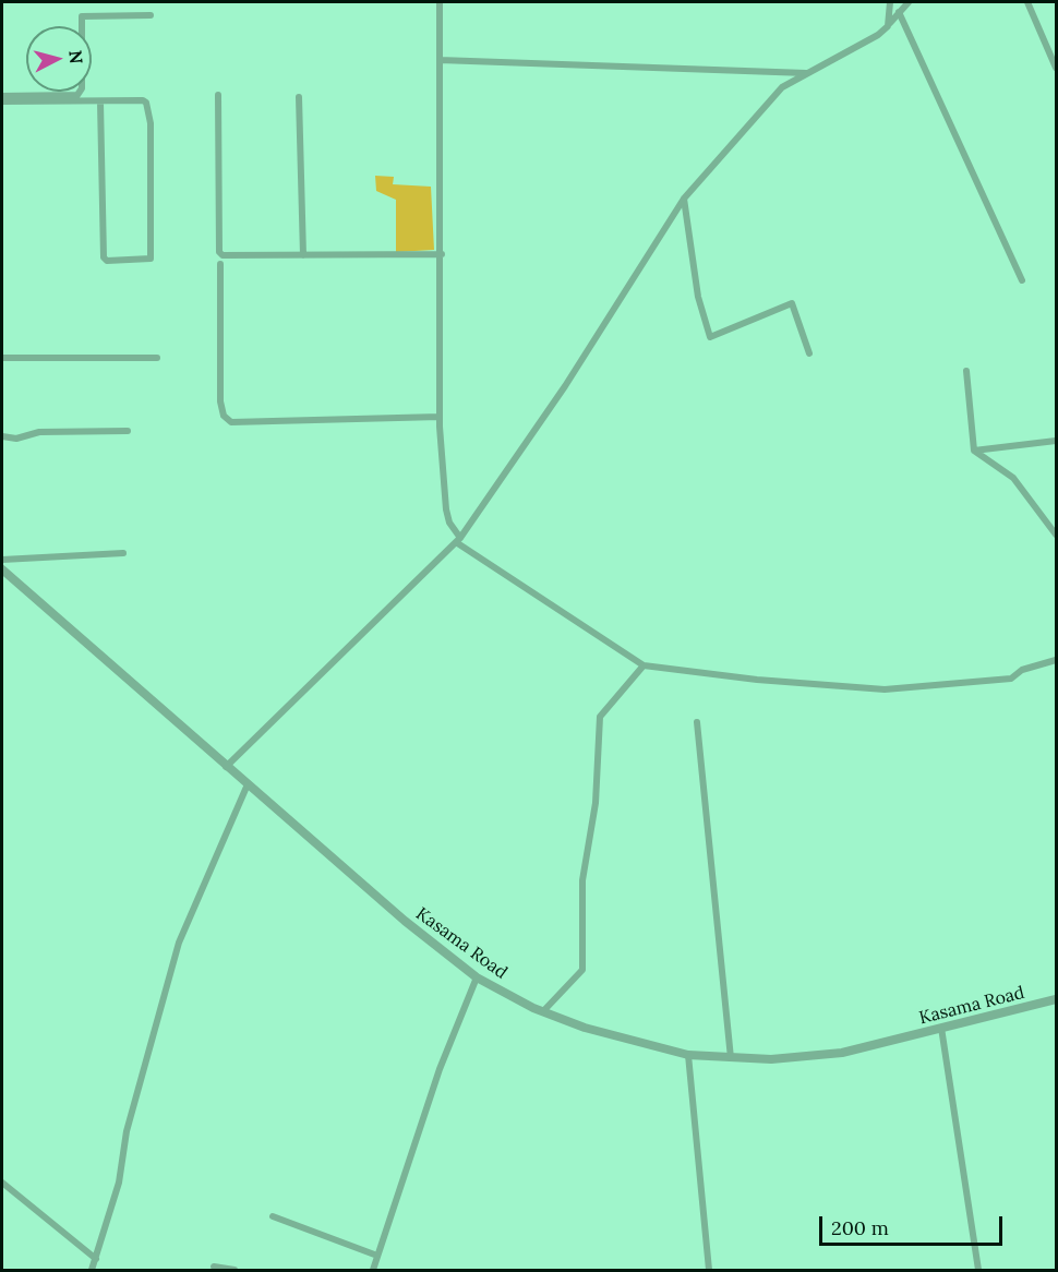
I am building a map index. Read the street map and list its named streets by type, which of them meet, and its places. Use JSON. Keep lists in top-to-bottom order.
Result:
{
  "streets": {
    "street": ["Kasama Road"]
  },
  "scale_bar": "200 m",
  "north": "right"
}
